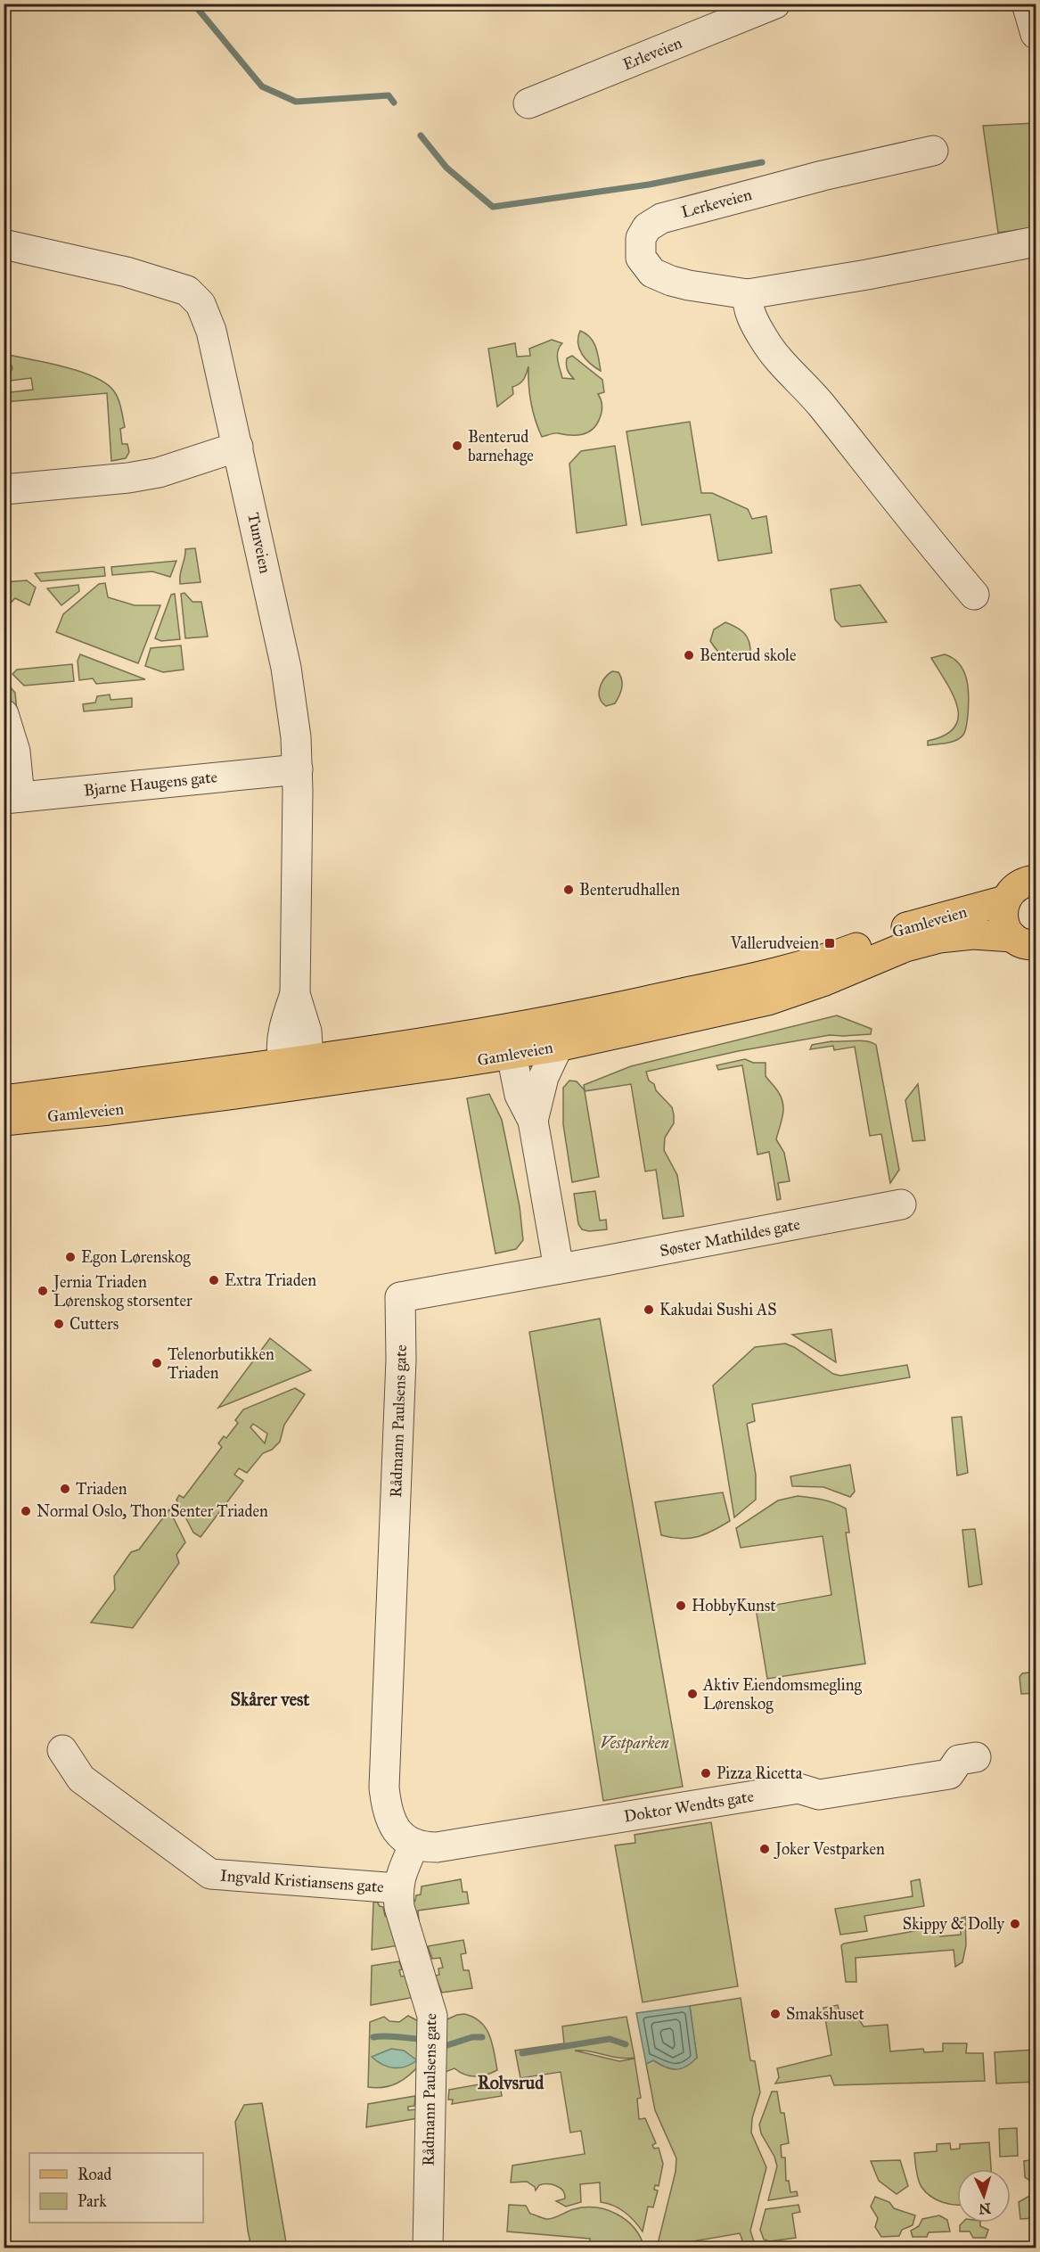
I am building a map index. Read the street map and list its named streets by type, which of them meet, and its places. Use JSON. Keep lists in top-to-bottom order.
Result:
{
  "streets": {
    "main road": ["Gamleveien"],
    "street": [
      "Erleveien",
      "Lerkeveien",
      "Tunveien",
      "Bjarne Haugens gate",
      "Søster Mathildes gate",
      "Rådmann Paulsens gate",
      "Doktor Wendts gate",
      "Ingvald Kristiansens gate"
    ]
  },
  "crossings": [
    ["Tunveien", "Bjarne Haugens gate"],
    ["Tunveien", "Gamleveien"],
    ["Søster Mathildes gate", "Rådmann Paulsens gate"],
    ["Rådmann Paulsens gate", "Doktor Wendts gate"],
    ["Rådmann Paulsens gate", "Ingvald Kristiansens gate"]
  ],
  "districts": ["Skårer vest", "Rolvsrud"],
  "parks": ["Vestparken"],
  "places": {
    "other": [
      "Benterud barnehage",
      "Benterud skole",
      "Benterudhallen",
      "Egon Lørenskog",
      "Extra Triaden",
      "Jernia Triaden Lørenskog storsenter",
      "Kakudai Sushi AS",
      "Cutters",
      "Telenorbutikken Triaden",
      "Triaden",
      "Normal Oslo, Thon Senter Triaden",
      "HobbyKunst",
      "Aktiv Eiendomsmegling Lørenskog",
      "Pizza Ricetta",
      "Joker Vestparken",
      "Skippy & Dolly",
      "Smakshuset"
    ],
    "transit": ["Vallerudveien"]
  },
  "legend": ["Road", "Park"],
  "north": "bottom"
}
